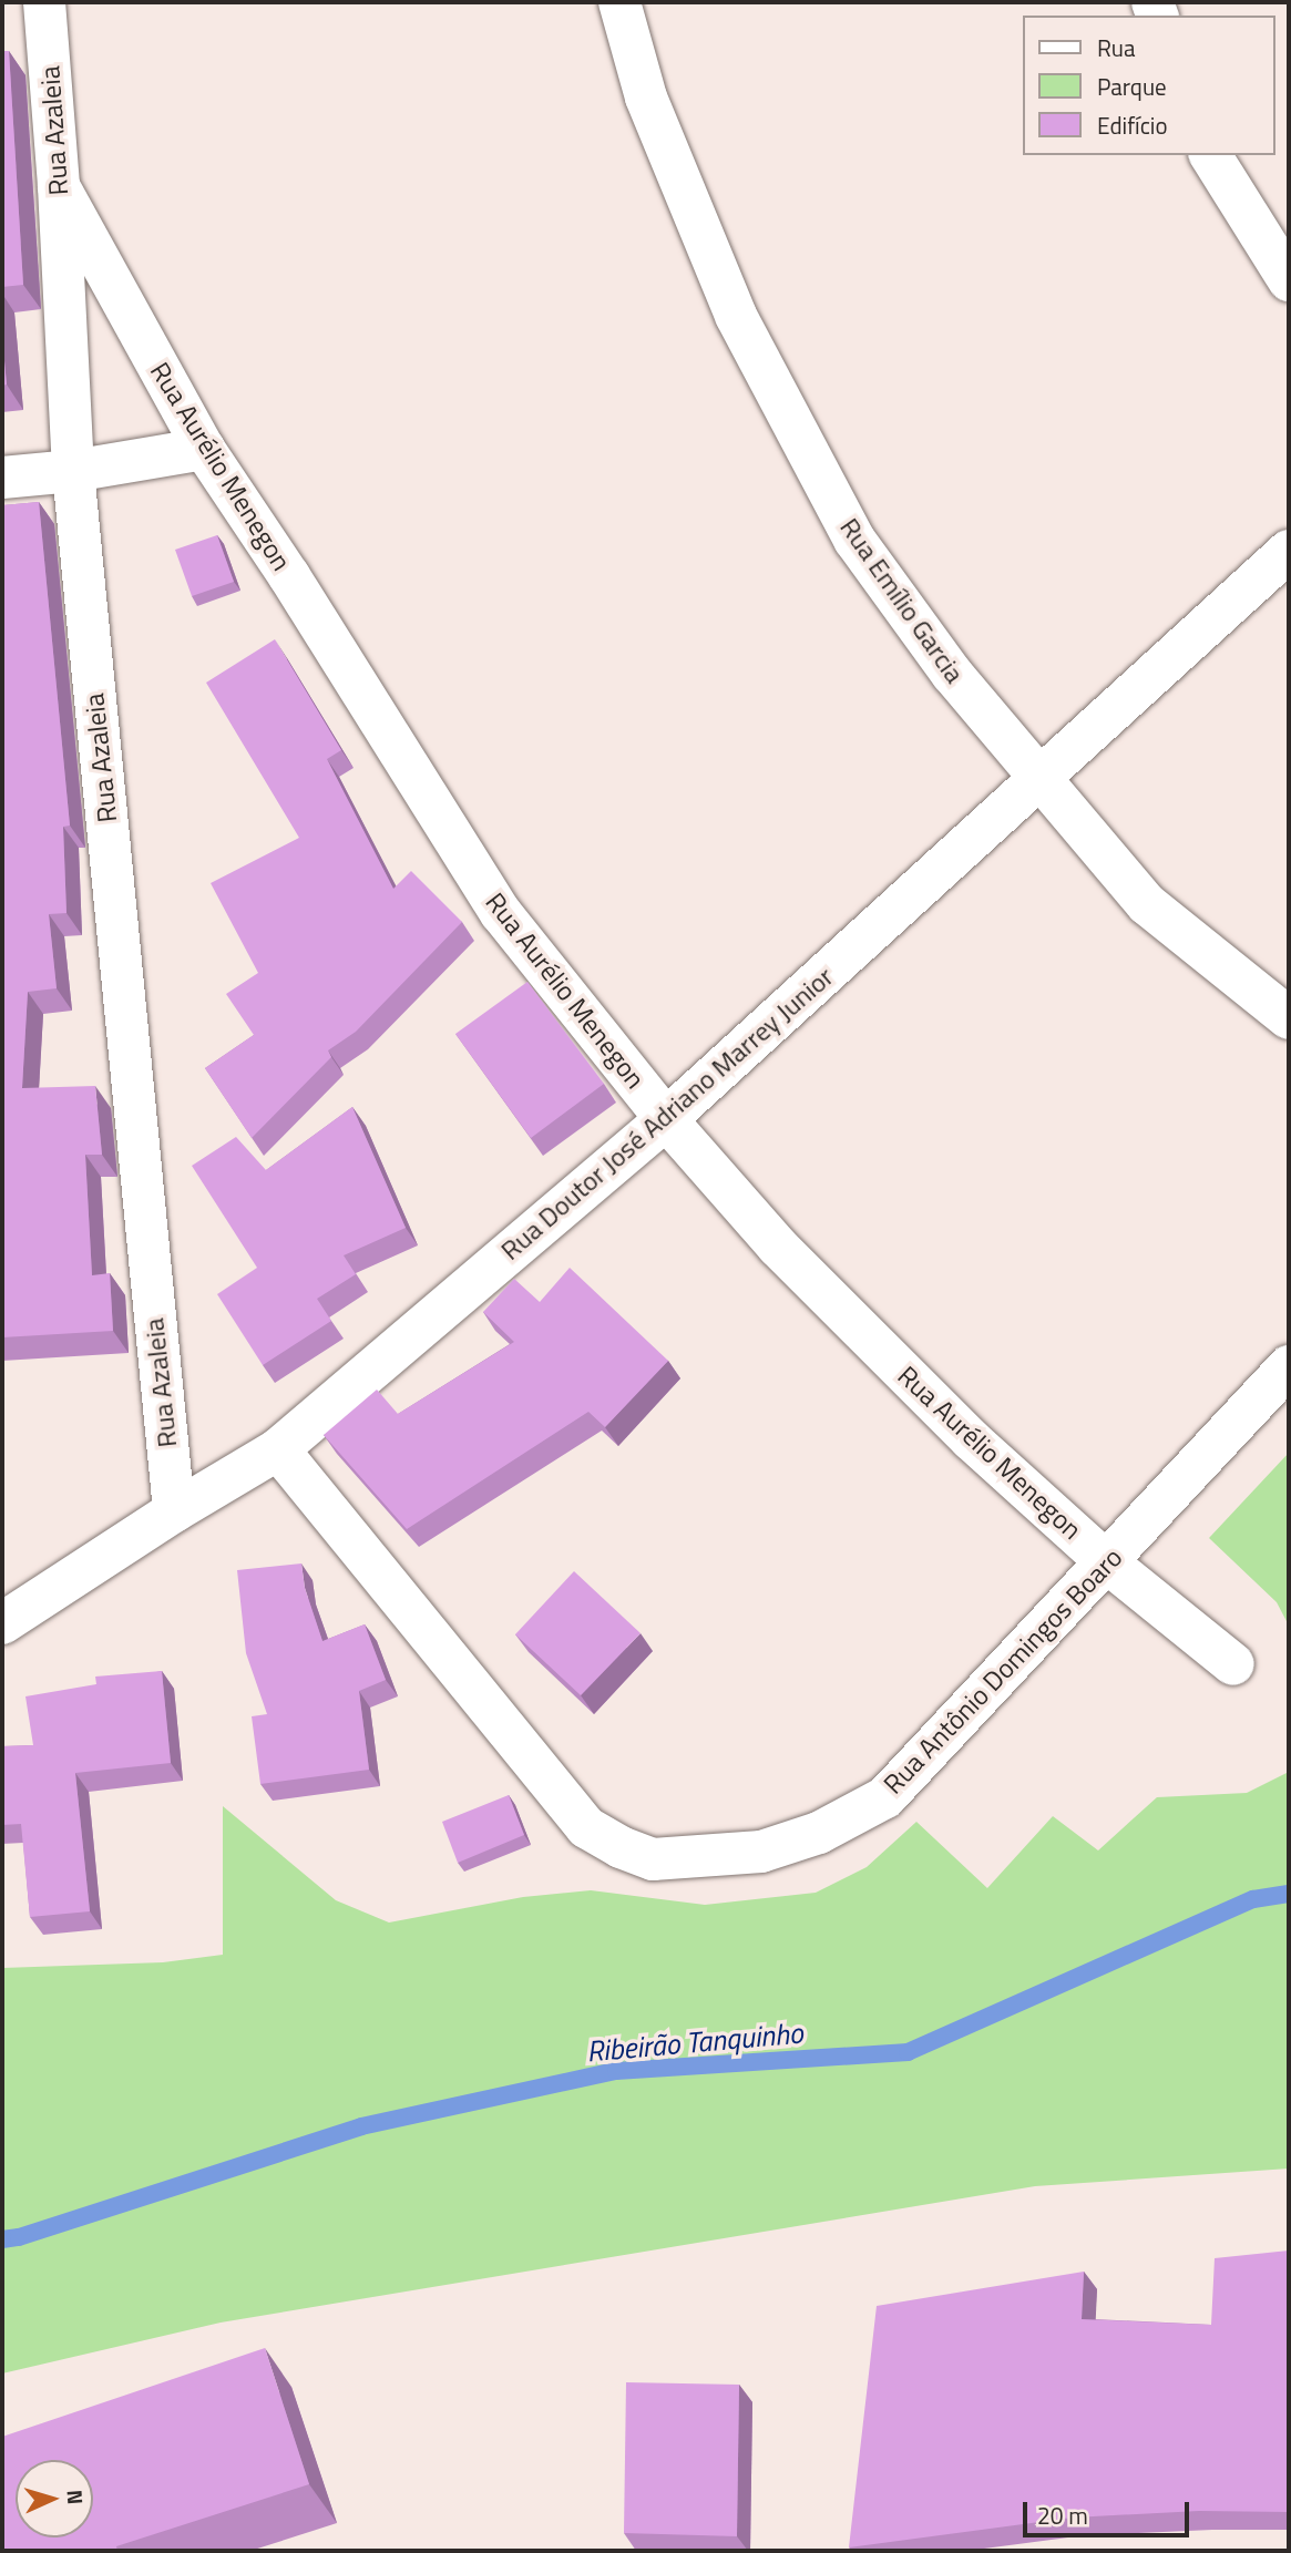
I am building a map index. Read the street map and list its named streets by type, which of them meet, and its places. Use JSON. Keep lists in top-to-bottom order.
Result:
{
  "streets": {
    "street": [
      "Rua Azaleia",
      "Rua Aurélio Menegon",
      "Rua Emílio Garcia",
      "Rua Doutor José Adriano Marrey Junior",
      "Rua Antônio Domingos Boaro"
    ]
  },
  "crossings": [
    ["Rua Azaleia", "Rua Aurélio Menegon"],
    ["Rua Azaleia", "Rua Doutor José Adriano Marrey Junior"],
    ["Rua Aurélio Menegon", "Rua Doutor José Adriano Marrey Junior"],
    ["Rua Aurélio Menegon", "Rua Antônio Domingos Boaro"],
    ["Rua Emílio Garcia", "Rua Doutor José Adriano Marrey Junior"],
    ["Rua Doutor José Adriano Marrey Junior", "Rua Antônio Domingos Boaro"]
  ],
  "water": ["Ribeirão Tanquinho"],
  "legend": ["Rua", "Parque", "Edifício"],
  "scale_bar": "20 m",
  "north": "right"
}
